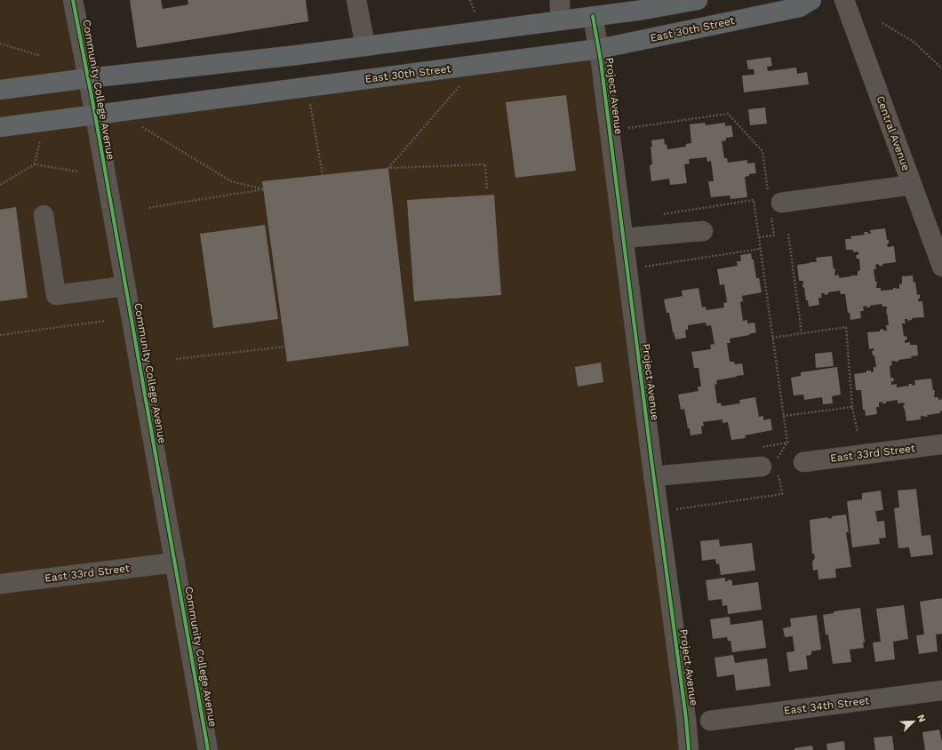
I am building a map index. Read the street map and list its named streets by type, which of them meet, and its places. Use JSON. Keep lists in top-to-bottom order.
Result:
{
  "streets": {
    "main road": ["East 30th Street"],
    "street": [
      "Community College Avenue",
      "Project Avenue",
      "Central Avenue",
      "East 33rd Street",
      "East 34th Street"
    ]
  },
  "crossings": [
    ["East 30th Street", "Community College Avenue"],
    ["East 30th Street", "Project Avenue"],
    ["Community College Avenue", "East 33rd Street"]
  ],
  "north": "top right"
}
